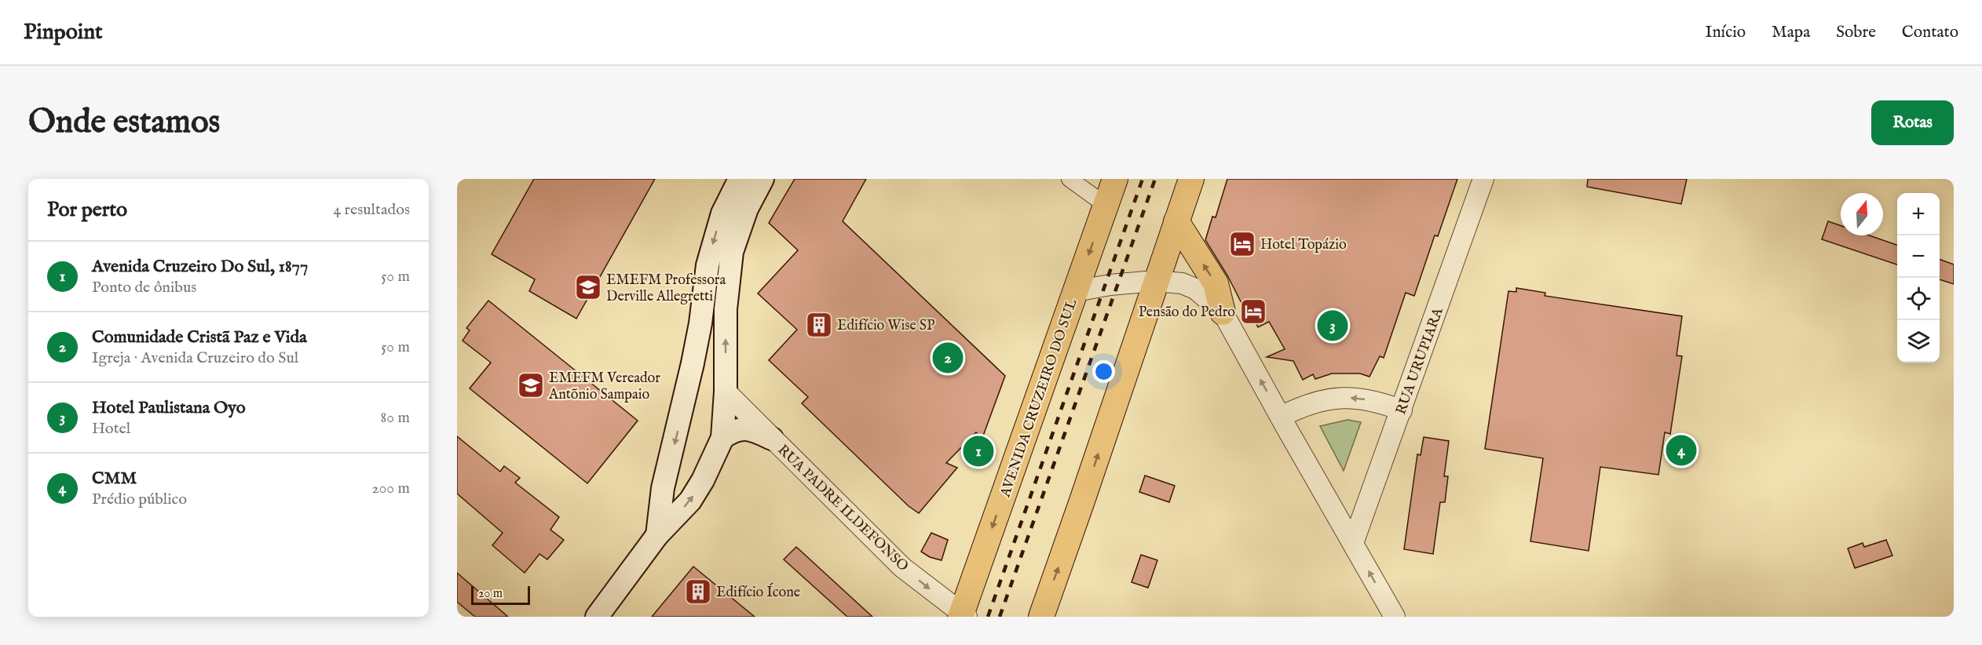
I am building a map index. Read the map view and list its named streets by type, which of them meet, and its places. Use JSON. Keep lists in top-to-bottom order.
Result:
{
  "streets": {
    "main road": ["AVENIDA CRUZEIRO DO SUL"],
    "street": ["RUA URUPIARA", "RUA PADRE ILDEFONSO"]
  },
  "crossings": [
    ["AVENIDA CRUZEIRO DO SUL", "RUA PADRE ILDEFONSO"]
  ],
  "one_way": ["RUA PADRE ILDEFONSO"],
  "places": {
    "hotel": ["Hotel Topázio", "Pensão do Pedro"],
    "school or university": ["EMEFM Professora Derville Allegretti", "EMEFM Vereador Antõnio Sampaio"],
    "building": ["Edifício Wise SP", "Edifício Ícone"]
  },
  "scale_bar": "20 m",
  "north": "top",
  "page": {
    "header": "Pinpoint",
    "nav": [
      "Início",
      "Mapa",
      "Sobre",
      "Contato"
    ],
    "buttons": "Rotas",
    "title": "Onde estamos",
    "heading": ["Por perto", "4 resultados"],
    "map_buttons": ["+", "−"],
    "list": [
      {
        "mark": "1",
        "name": "Avenida Cruzeiro Do Sul, 1877",
        "note": "Ponto de ônibus",
        "value": "50 m"
      },
      {
        "mark": "2",
        "name": "Comunidade Cristã Paz e Vida",
        "note": "Igreja · Avenida Cruzeiro do Sul",
        "value": "50 m"
      },
      {
        "mark": "3",
        "name": "Hotel Paulistana Oyo",
        "note": "Hotel",
        "value": "80 m"
      },
      {
        "mark": "4",
        "name": "CMM",
        "note": "Prédio público",
        "value": "200 m"
      }
    ],
    "pins": [
      "3",
      "2",
      "4",
      "1"
    ],
    "scale": "20 m"
  }
}
